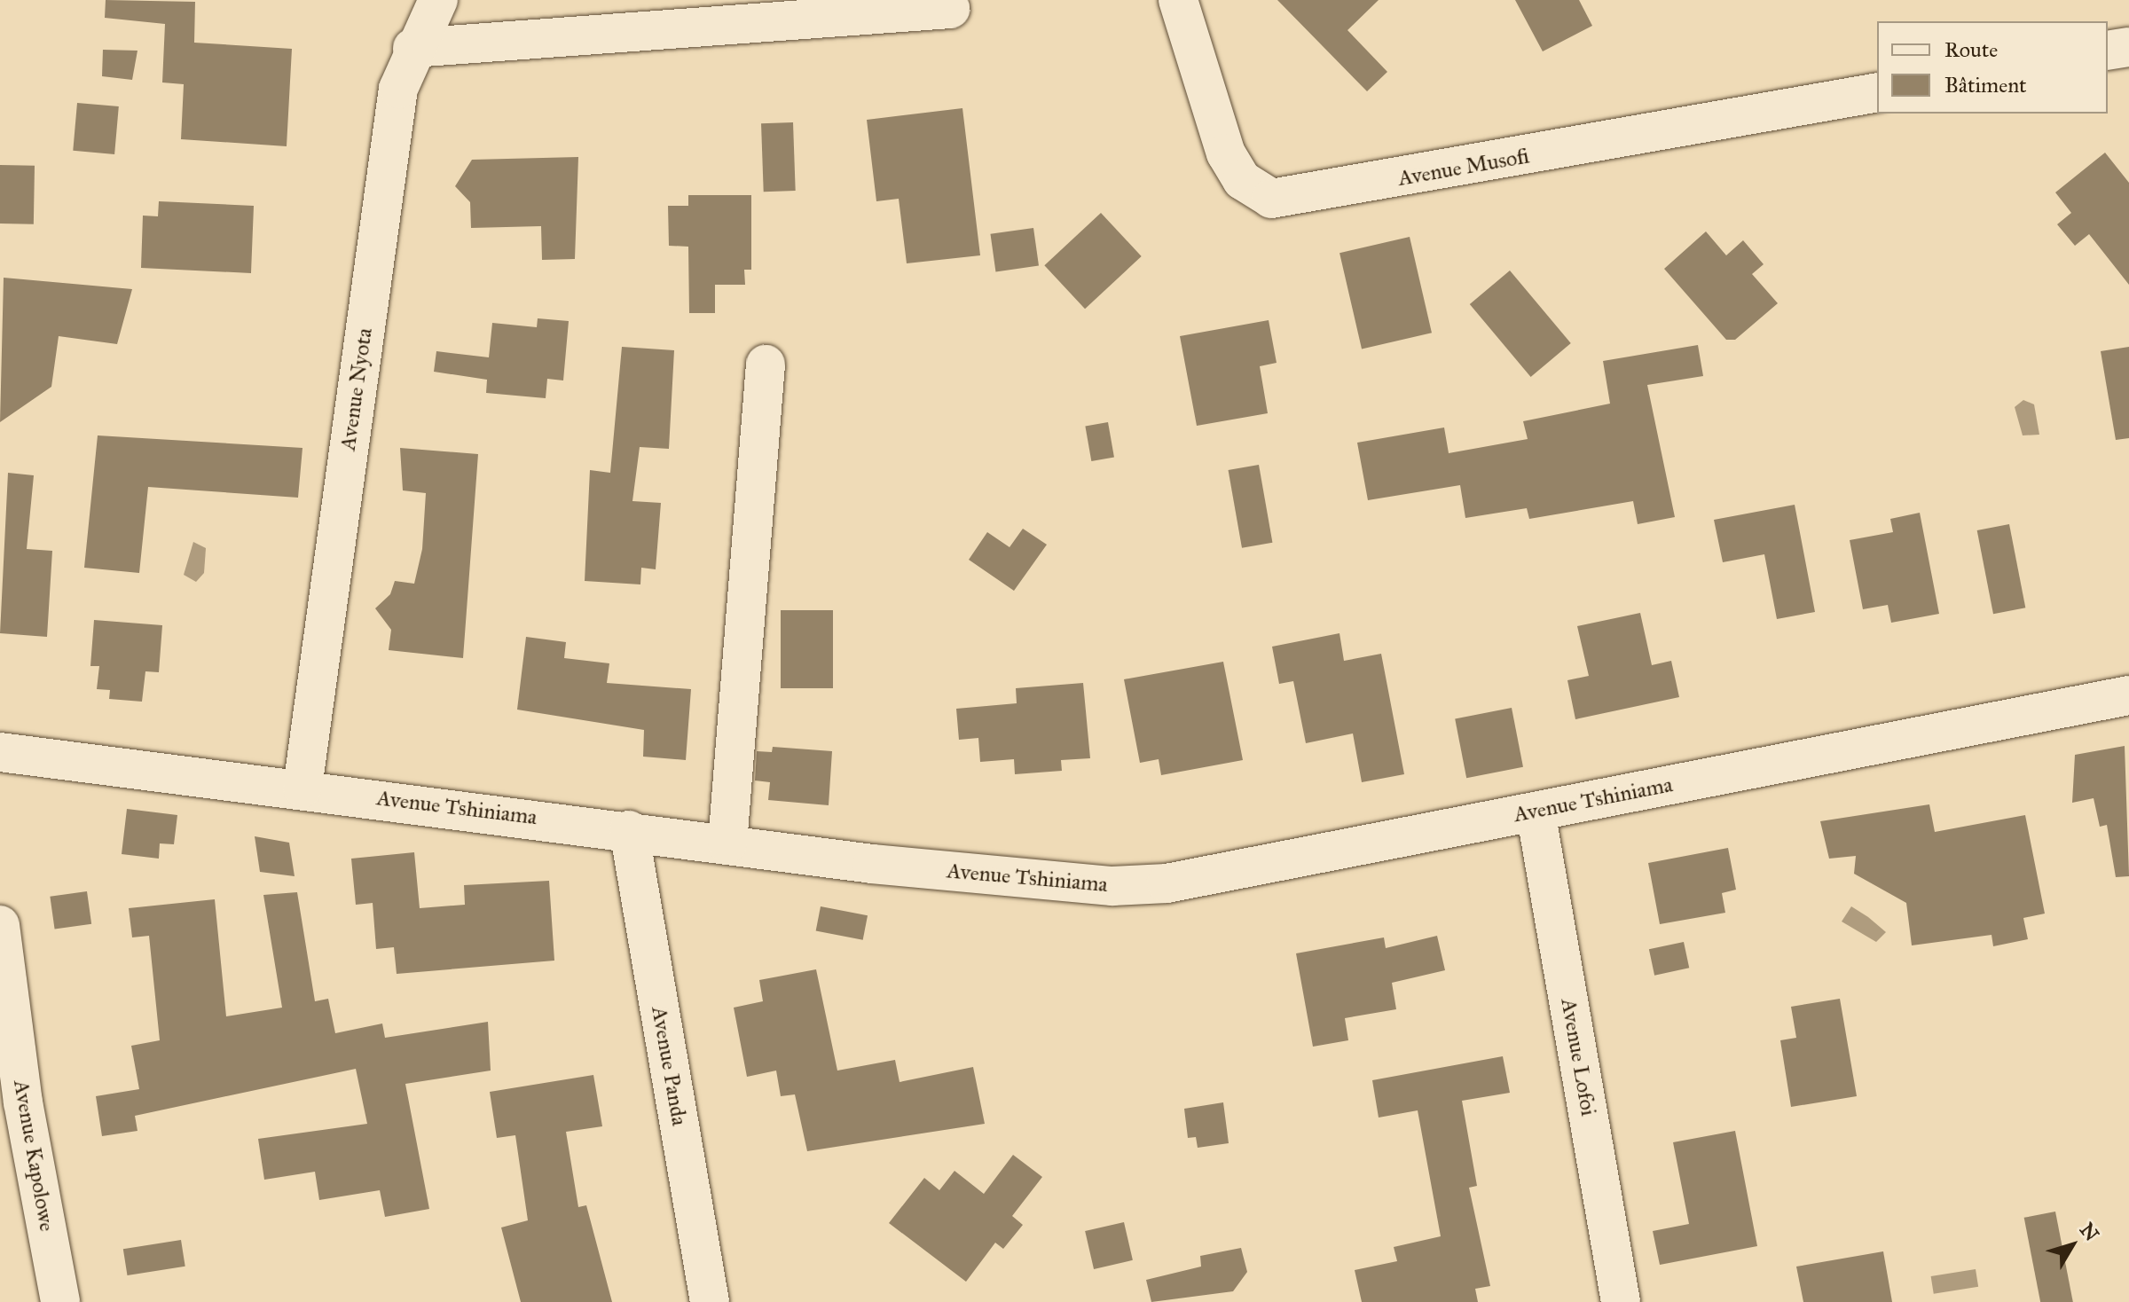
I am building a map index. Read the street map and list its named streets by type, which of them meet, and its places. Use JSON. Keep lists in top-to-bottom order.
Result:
{
  "streets": {
    "street": [
      "Avenue Musofi",
      "Avenue Nyota",
      "Avenue Tshiniama",
      "Avenue Lofoi",
      "Avenue Panda",
      "Avenue Kapolowe"
    ]
  },
  "crossings": [
    ["Avenue Nyota", "Avenue Tshiniama"],
    ["Avenue Tshiniama", "Avenue Lofoi"],
    ["Avenue Tshiniama", "Avenue Panda"]
  ],
  "legend": ["Route", "Bâtiment"],
  "north": "top right"
}
